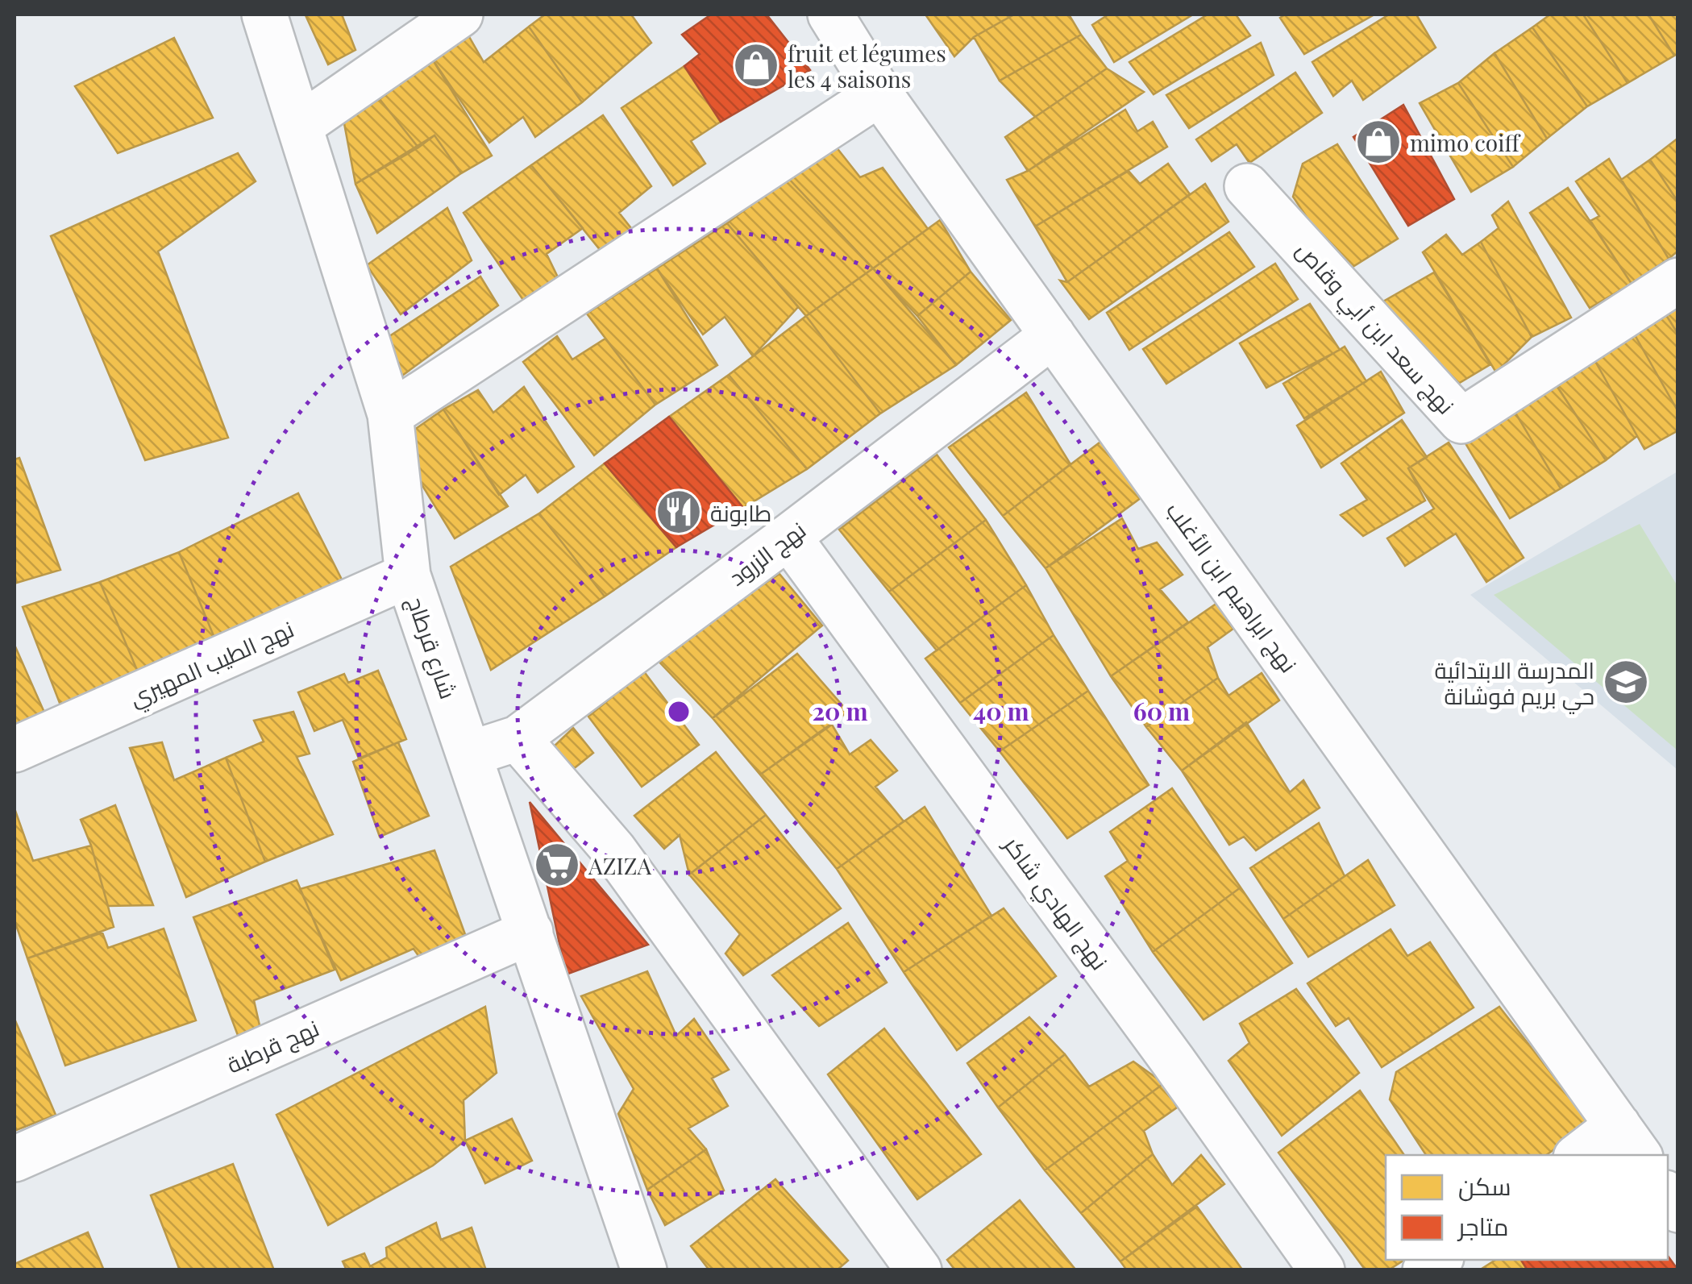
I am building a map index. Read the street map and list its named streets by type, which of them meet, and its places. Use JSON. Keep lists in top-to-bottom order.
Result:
{
  "streets": {
    "street": [
      "نهج سعد ابن أبي وقاص",
      "نهج الزرود",
      "نهج ابراهيم ابن الأغلب",
      "شارع قرطاج",
      "نهج الطيب المهيري",
      "نهج الهادي شاكر",
      "نهج قرطبة"
    ]
  },
  "crossings": [
    ["نهج الزرود", "نهج ابراهيم ابن الأغلب"],
    ["نهج الزرود", "شارع قرطاج"],
    ["نهج الزرود", "نهج الهادي شاكر"],
    ["شارع قرطاج", "نهج الطيب المهيري"],
    ["شارع قرطاج", "نهج قرطبة"]
  ],
  "places": {
    "shop": ["fruit et légumes les 4 saisons", "mimo coiff"],
    "restaurant": ["طابونة"],
    "school or university": ["المدرسة الابتدائية حي بريم فوشانة"],
    "supermarket": ["AZIZA"]
  },
  "legend": ["سكن", "متاجر"],
  "rings": ["20 m", "40 m", "60 m"]
}
